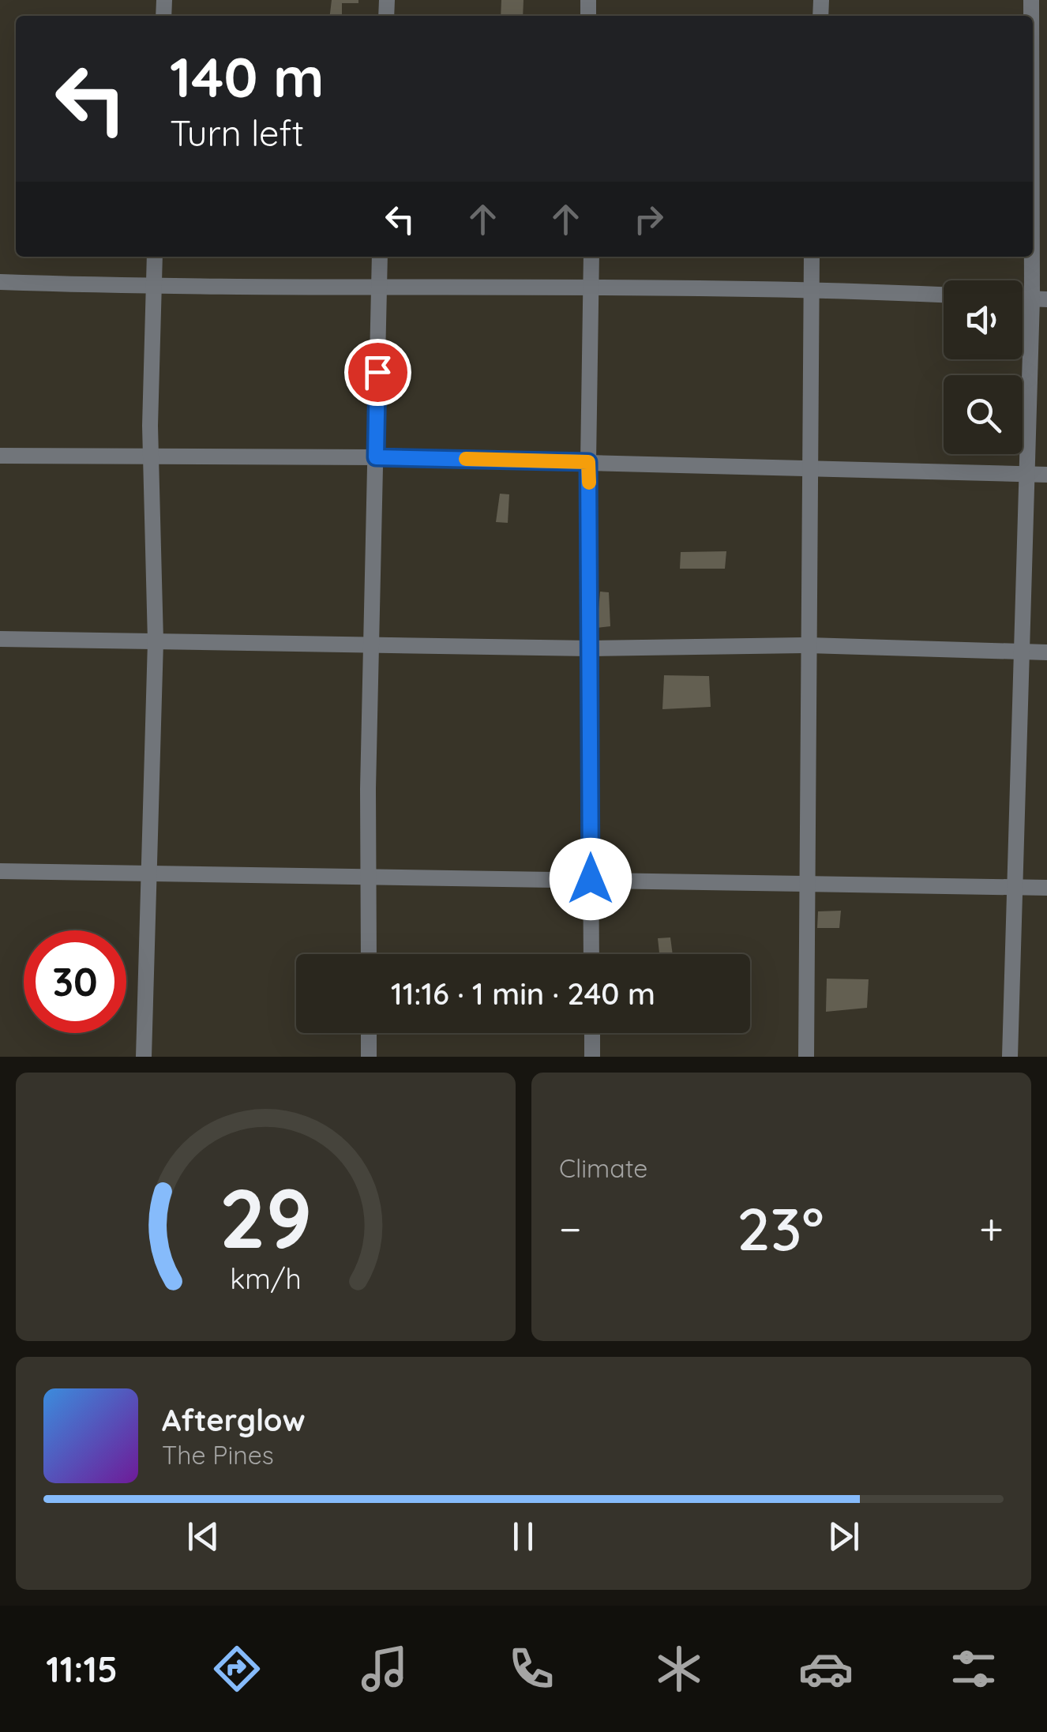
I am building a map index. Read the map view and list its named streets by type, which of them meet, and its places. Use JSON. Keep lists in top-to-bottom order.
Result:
{
  "page": {
    "turn": ["140 m", "Turn left"],
    "limit": "30",
    "trip": "11:16 · 1 min · 240 m",
    "tile": "Climate",
    "heat": ["−", "23°", "+"],
    "song": ["Afterglow", "The Pines"],
    "tabs": "11:15",
    "gauge": ["29", "km/h"]
  }
}
